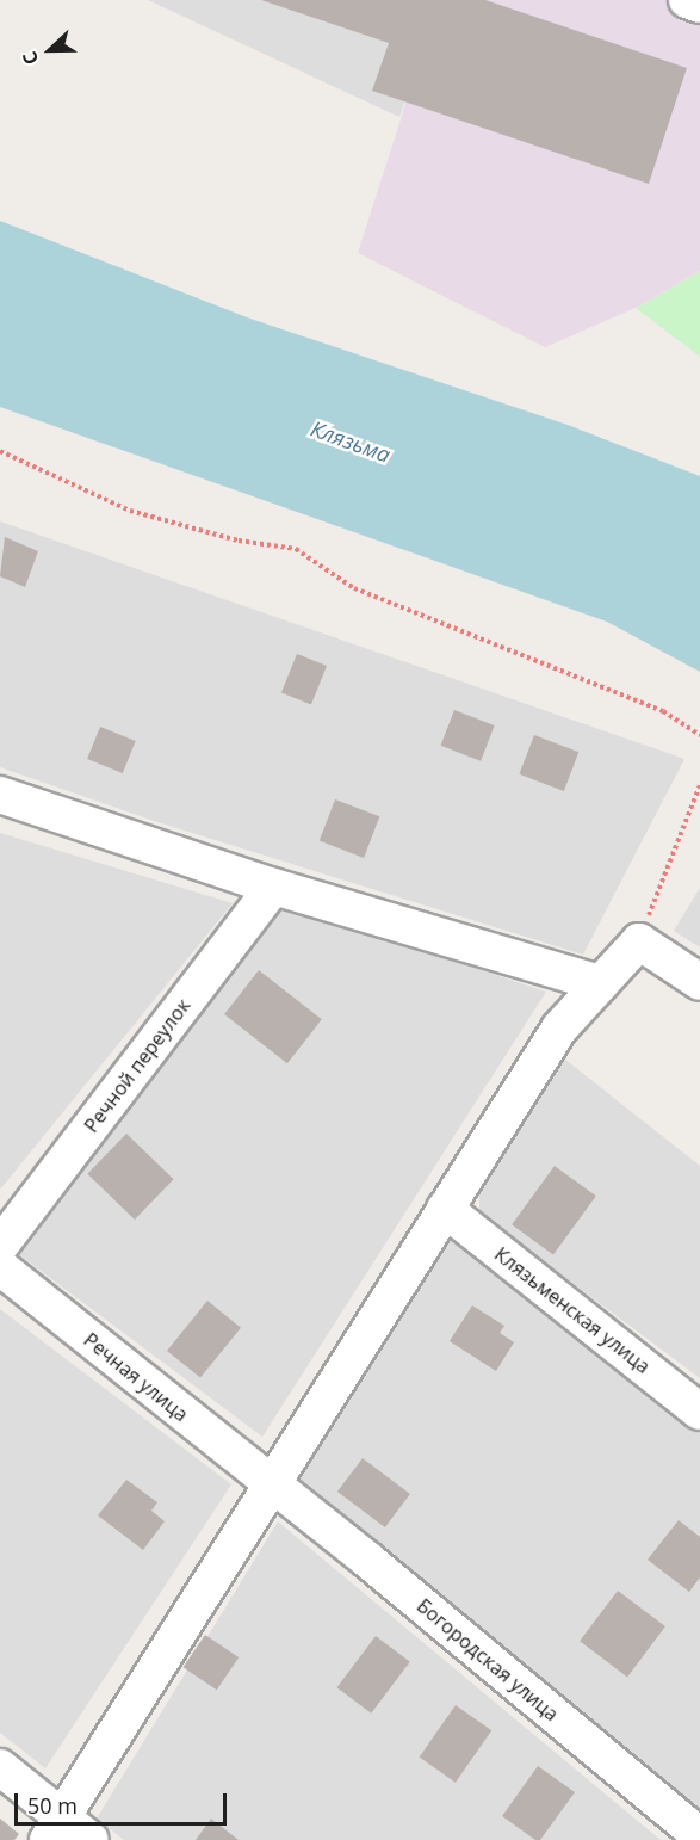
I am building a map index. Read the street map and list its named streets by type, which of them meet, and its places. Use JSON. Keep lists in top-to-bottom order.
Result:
{
  "streets": {
    "street": [
      "Речной переулок",
      "Клязьменская улица",
      "Речная улица",
      "Богородская улица"
    ]
  },
  "crossings": [
    ["Речная улица", "Богородская улица"]
  ],
  "water": ["Клязьма"],
  "scale_bar": "50 m",
  "north": "left"
}
